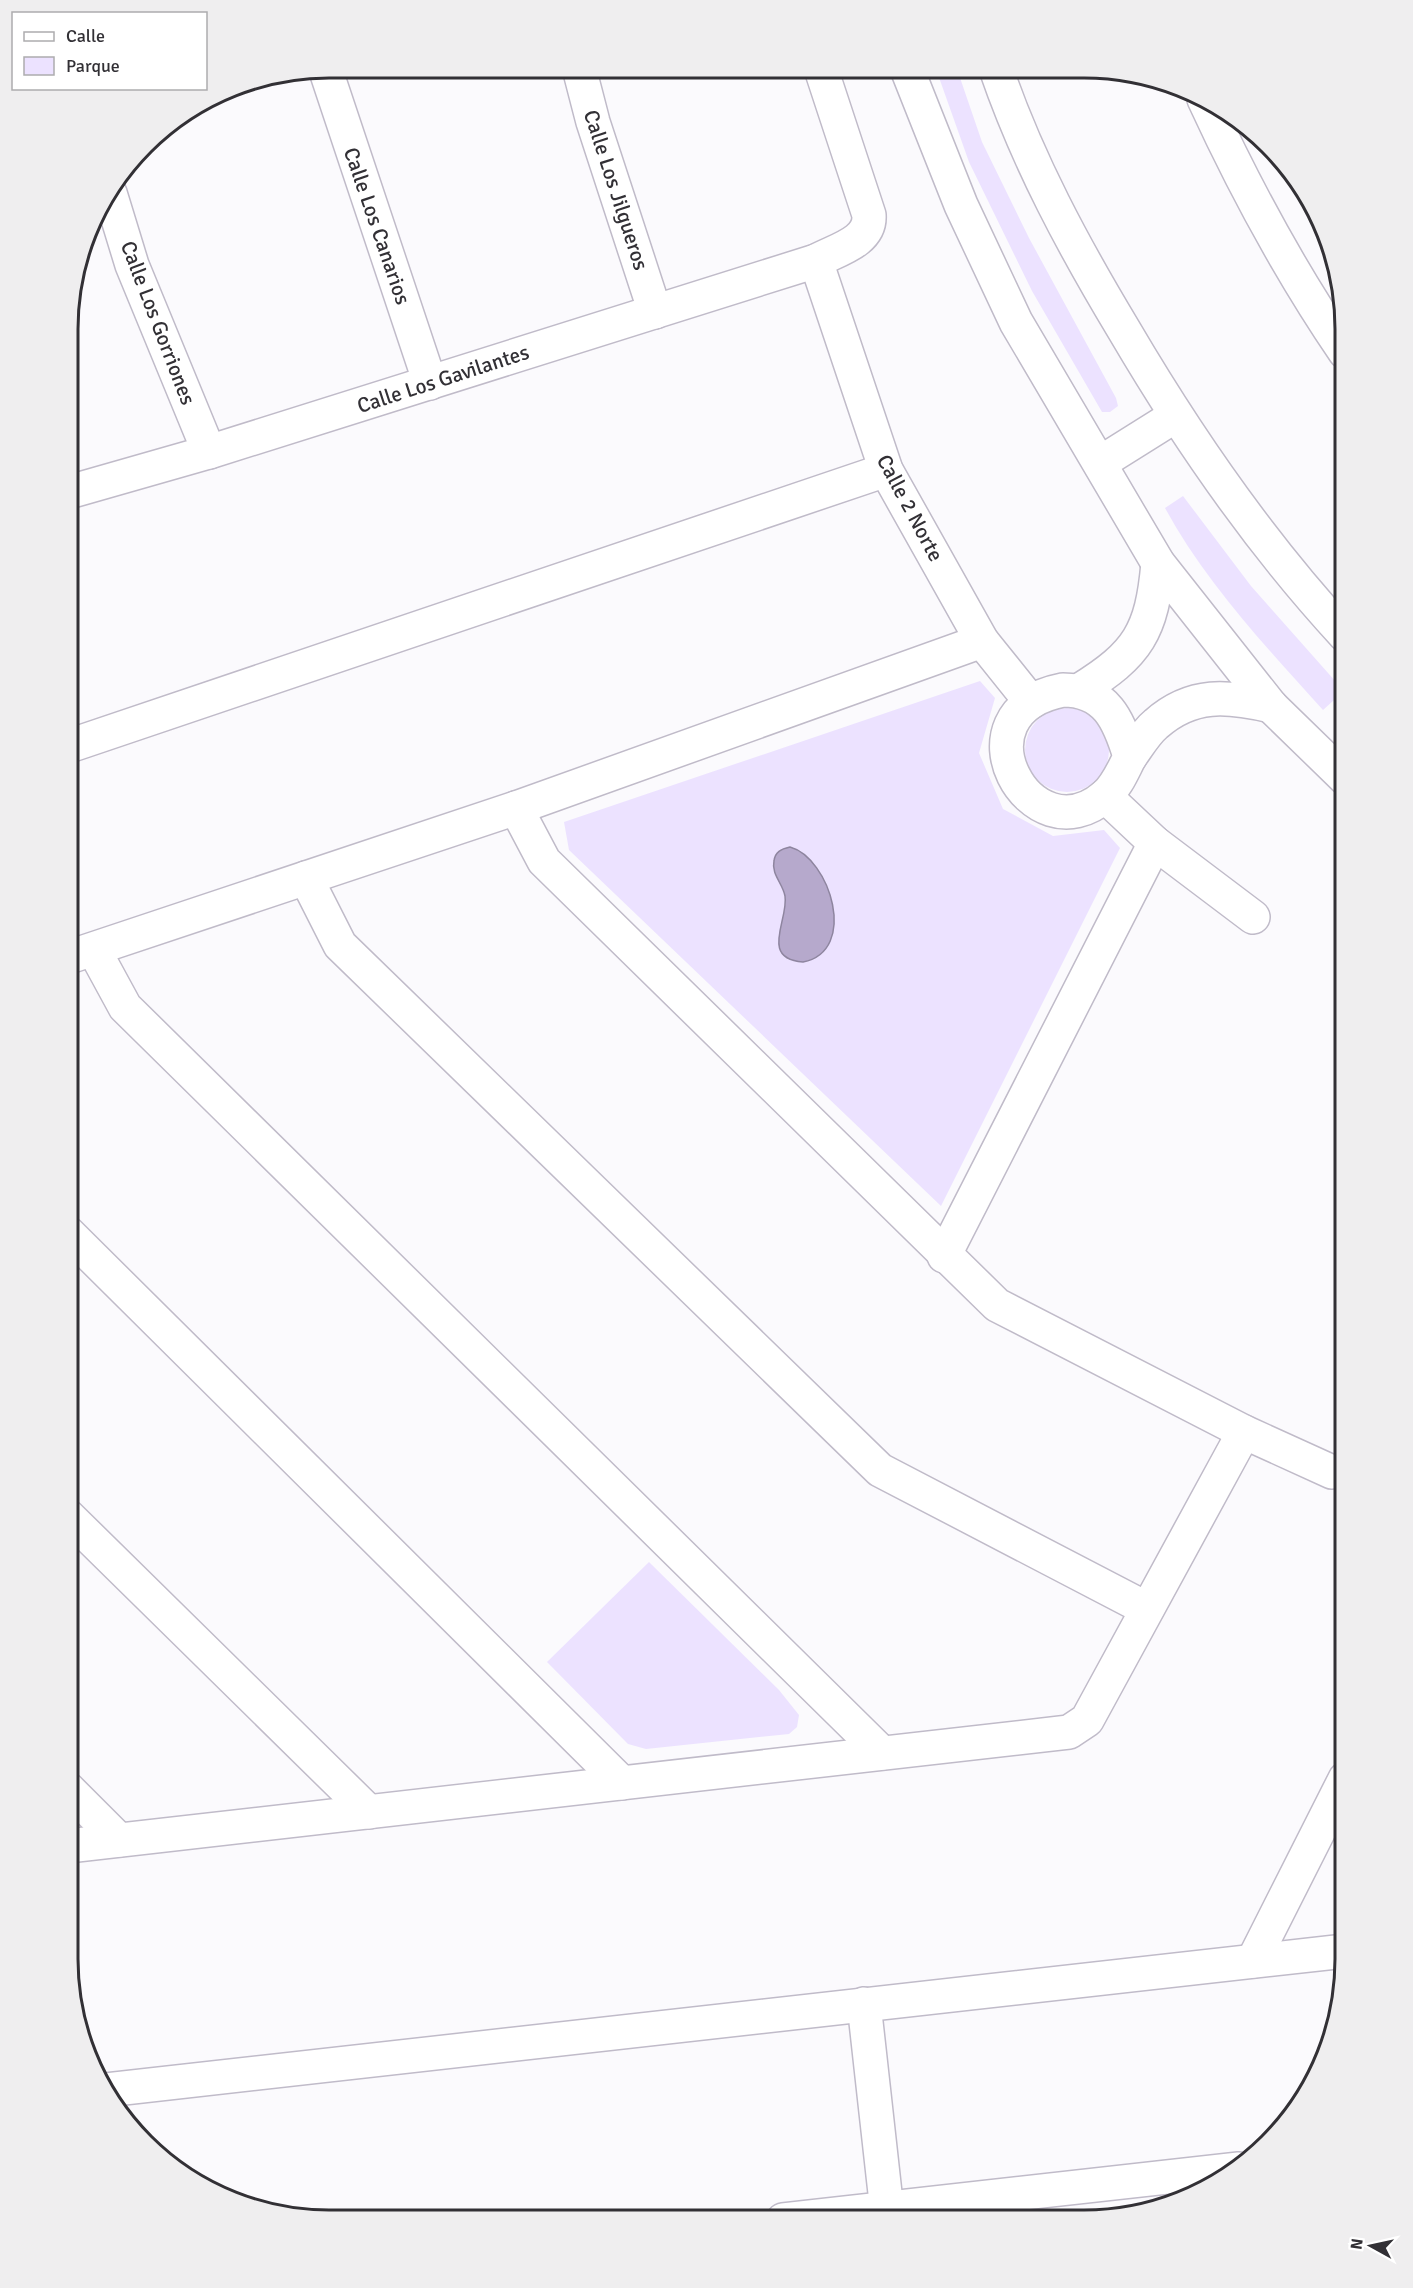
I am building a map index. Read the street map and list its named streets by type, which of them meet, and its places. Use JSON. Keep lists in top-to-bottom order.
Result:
{
  "streets": {
    "street": [
      "Calle Los Jilgueros",
      "Calle Los Canarios",
      "Calle Los Gorriones",
      "Calle Los Gavilantes",
      "Calle 2 Norte"
    ]
  },
  "crossings": [
    ["Calle Los Jilgueros", "Calle Los Gavilantes"],
    ["Calle Los Canarios", "Calle Los Gavilantes"],
    ["Calle Los Gorriones", "Calle Los Gavilantes"],
    ["Calle Los Gavilantes", "Calle 2 Norte"]
  ],
  "legend": ["Calle", "Parque"],
  "north": "left"
}
